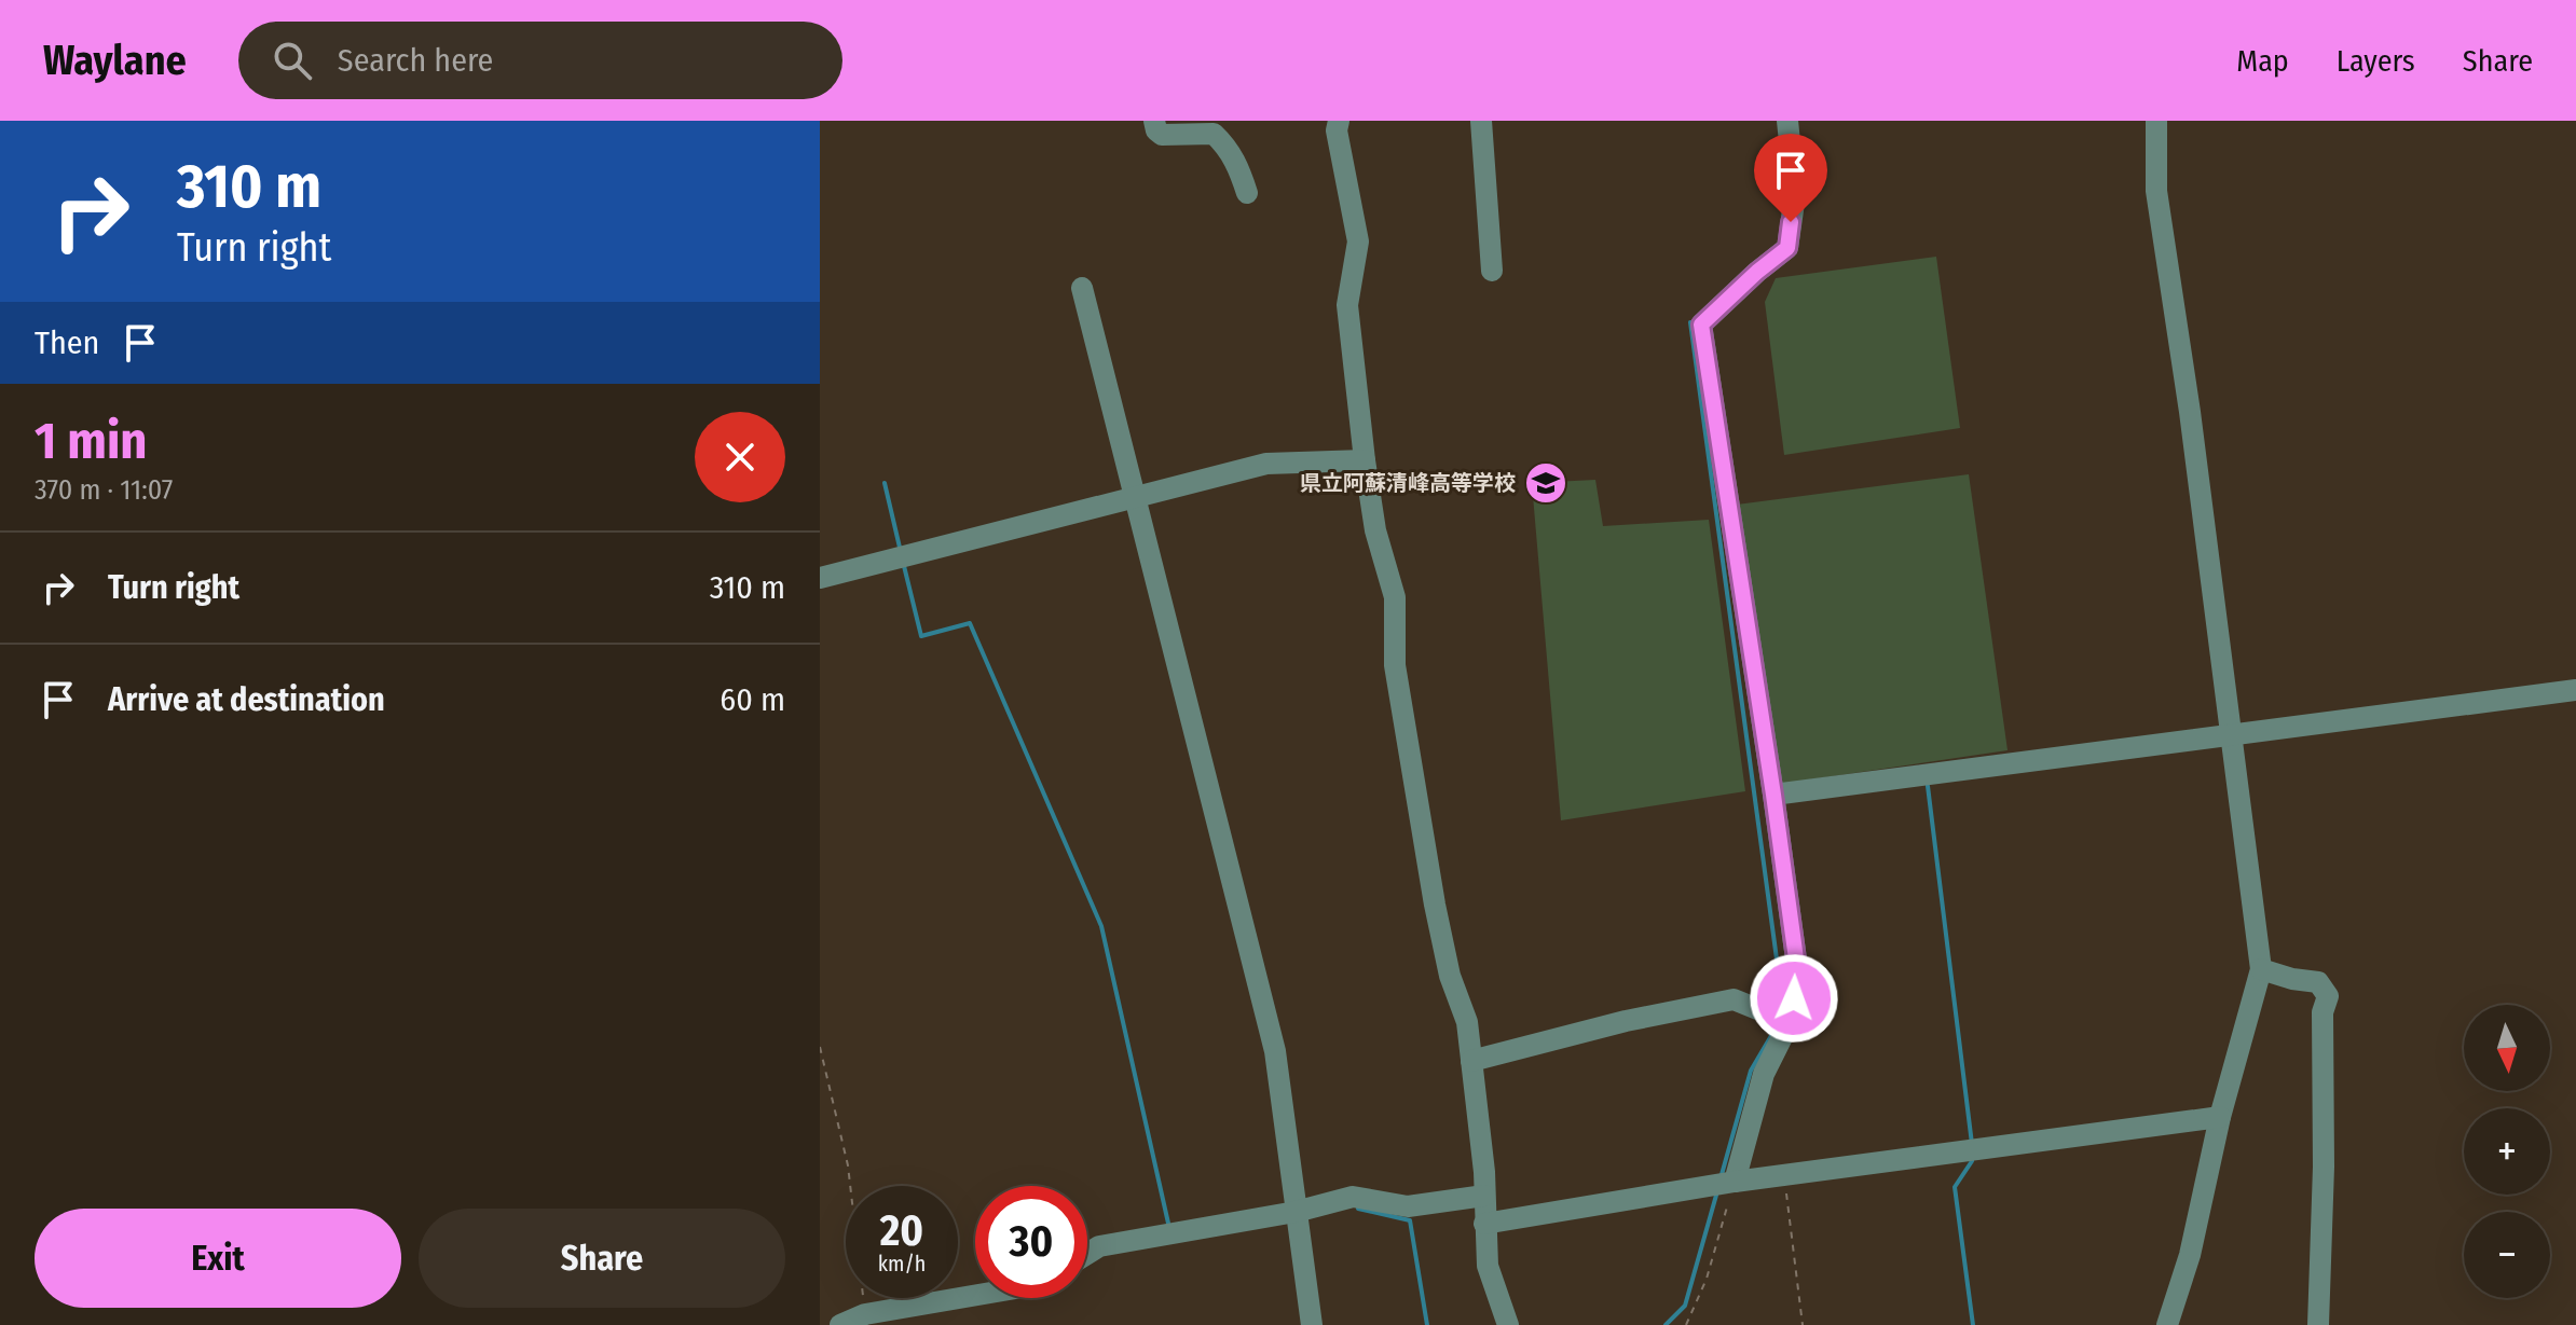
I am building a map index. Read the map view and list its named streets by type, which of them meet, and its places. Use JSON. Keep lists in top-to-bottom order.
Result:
{
  "places": {
    "school or university": ["県立阿蘇清峰高等学校"]
  },
  "north": "bottom",
  "page": {
    "header": "Waylane",
    "search": "Search here",
    "nav": ["Map", "Layers", "Share"],
    "turn": ["310 m", "Turn right"],
    "then": "Then",
    "heading": ["1 min", "370 m · 11:07"],
    "list": [
      {
        "name": "Turn right",
        "value": "310 m"
      },
      {
        "name": "Arrive at destination",
        "value": "60 m"
      }
    ],
    "map_buttons": ["+", "−"],
    "speed": "20 km/h",
    "limit": "30",
    "buttons": ["Exit", "Share"]
  }
}
